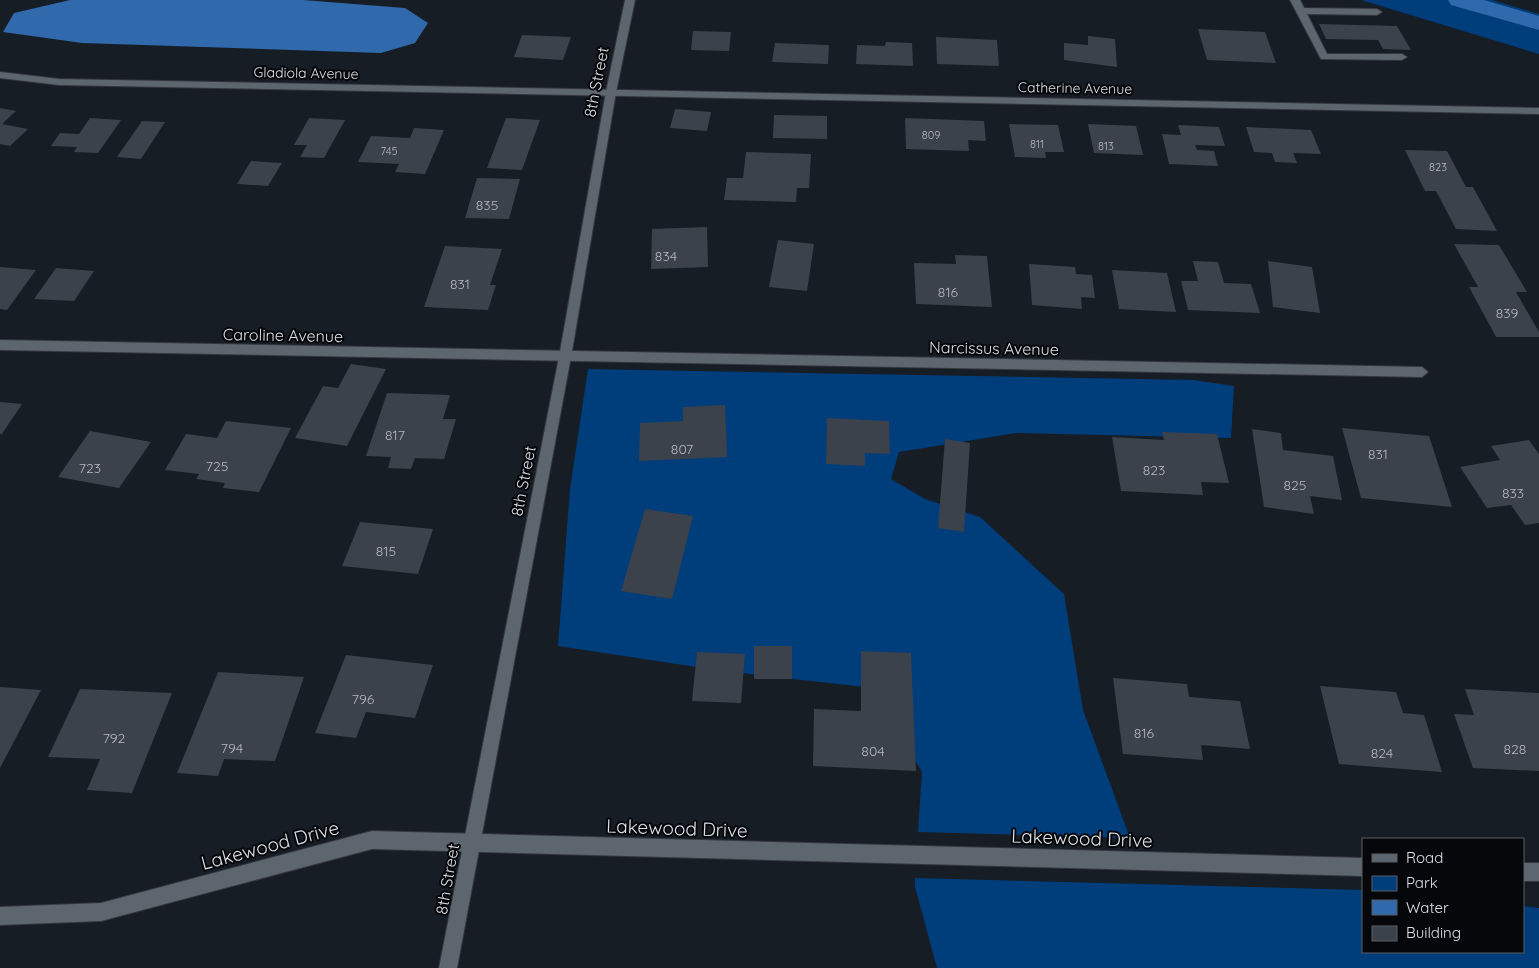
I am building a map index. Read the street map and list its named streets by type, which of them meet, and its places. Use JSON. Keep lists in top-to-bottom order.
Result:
{
  "streets": {
    "street": [
      "Gladiola Avenue",
      "8th Street",
      "Catherine Avenue",
      "Caroline Avenue",
      "Narcissus Avenue",
      "Lakewood Drive"
    ]
  },
  "crossings": [
    ["Gladiola Avenue", "8th Street"],
    ["Gladiola Avenue", "Catherine Avenue"],
    ["8th Street", "Catherine Avenue"],
    ["8th Street", "Caroline Avenue"],
    ["8th Street", "Narcissus Avenue"],
    ["8th Street", "Lakewood Drive"],
    ["Caroline Avenue", "Narcissus Avenue"]
  ],
  "house_numbers": [
    "809",
    "811",
    "813",
    "745",
    "823",
    "835",
    "834",
    "831",
    "816",
    "839",
    "817",
    "807",
    "831",
    "725",
    "723",
    "823",
    "825",
    "833",
    "815",
    "796",
    "816",
    "792",
    "794",
    "828",
    "804",
    "824"
  ],
  "legend": [
    "Road",
    "Park",
    "Water",
    "Building"
  ]
}
